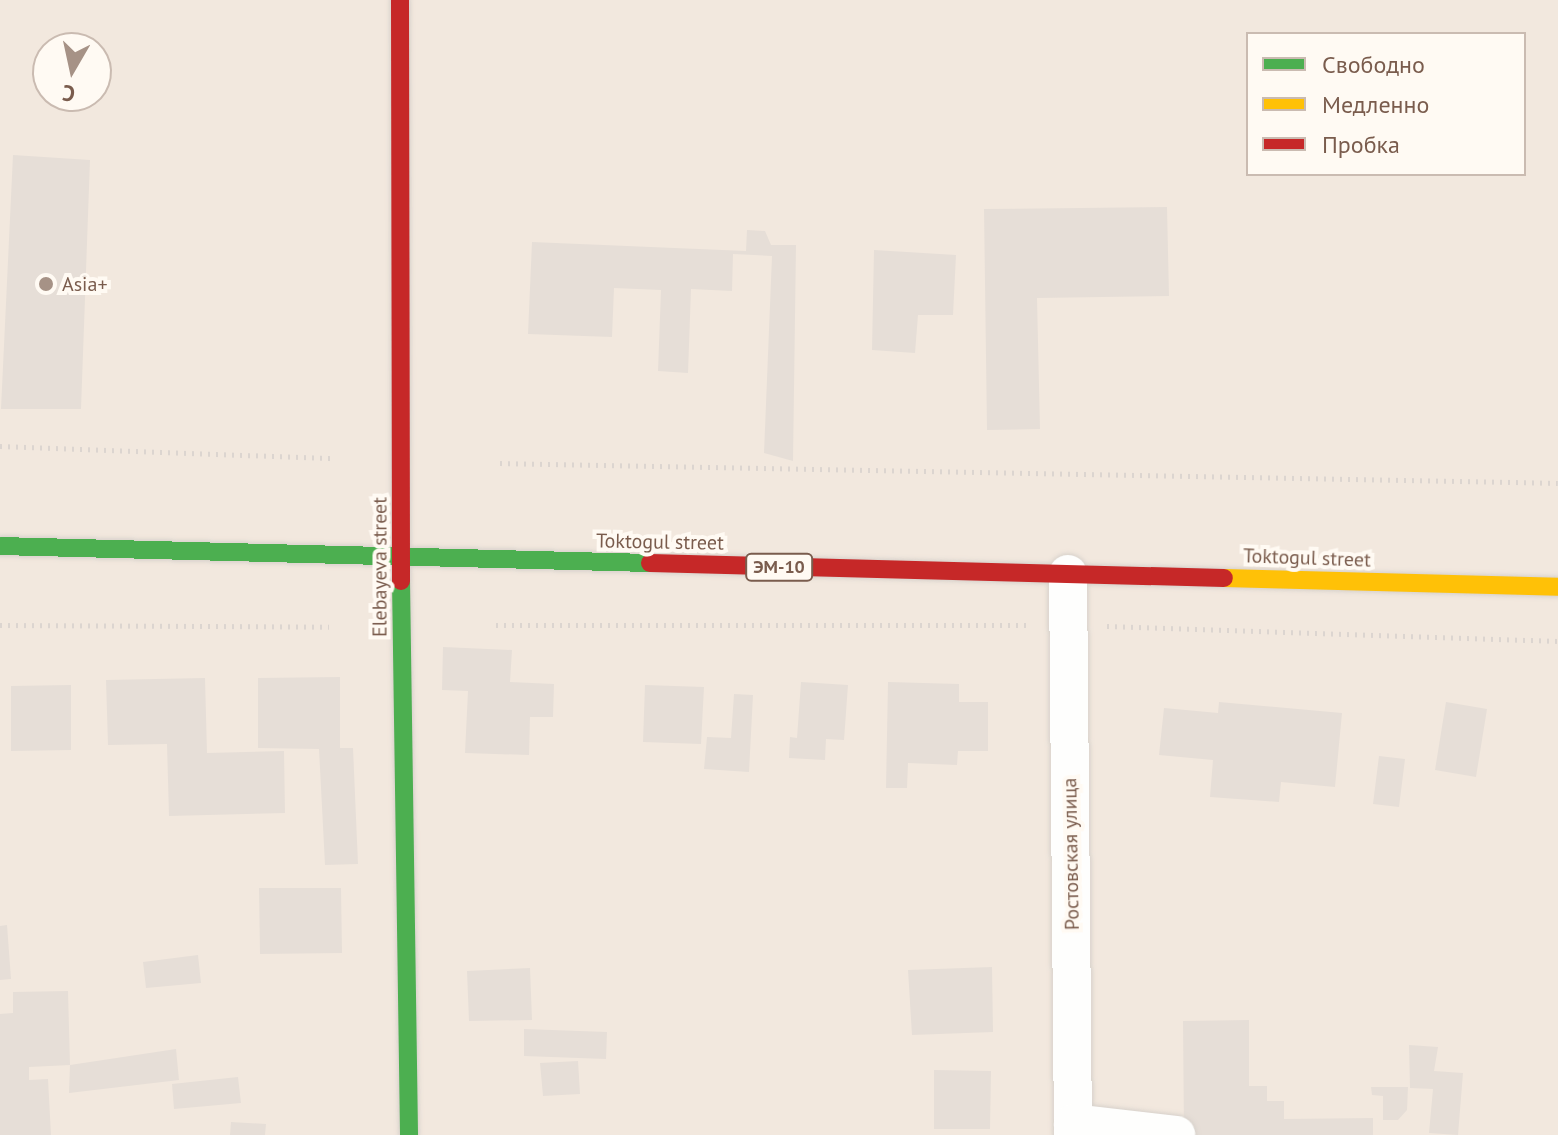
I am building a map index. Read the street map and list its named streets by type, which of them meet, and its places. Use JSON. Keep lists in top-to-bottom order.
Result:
{
  "streets": {
    "main road": ["Toktogul street", "Elebayeva street", "ЭМ-10"],
    "street": ["Ростовская улица"]
  },
  "crossings": [
    ["Toktogul street", "Elebayeva street"],
    ["Toktogul street", "Ростовская улица"]
  ],
  "places": ["Asia+"],
  "legend": ["Свободно", "Медленно", "Пробка"],
  "north": "bottom"
}
